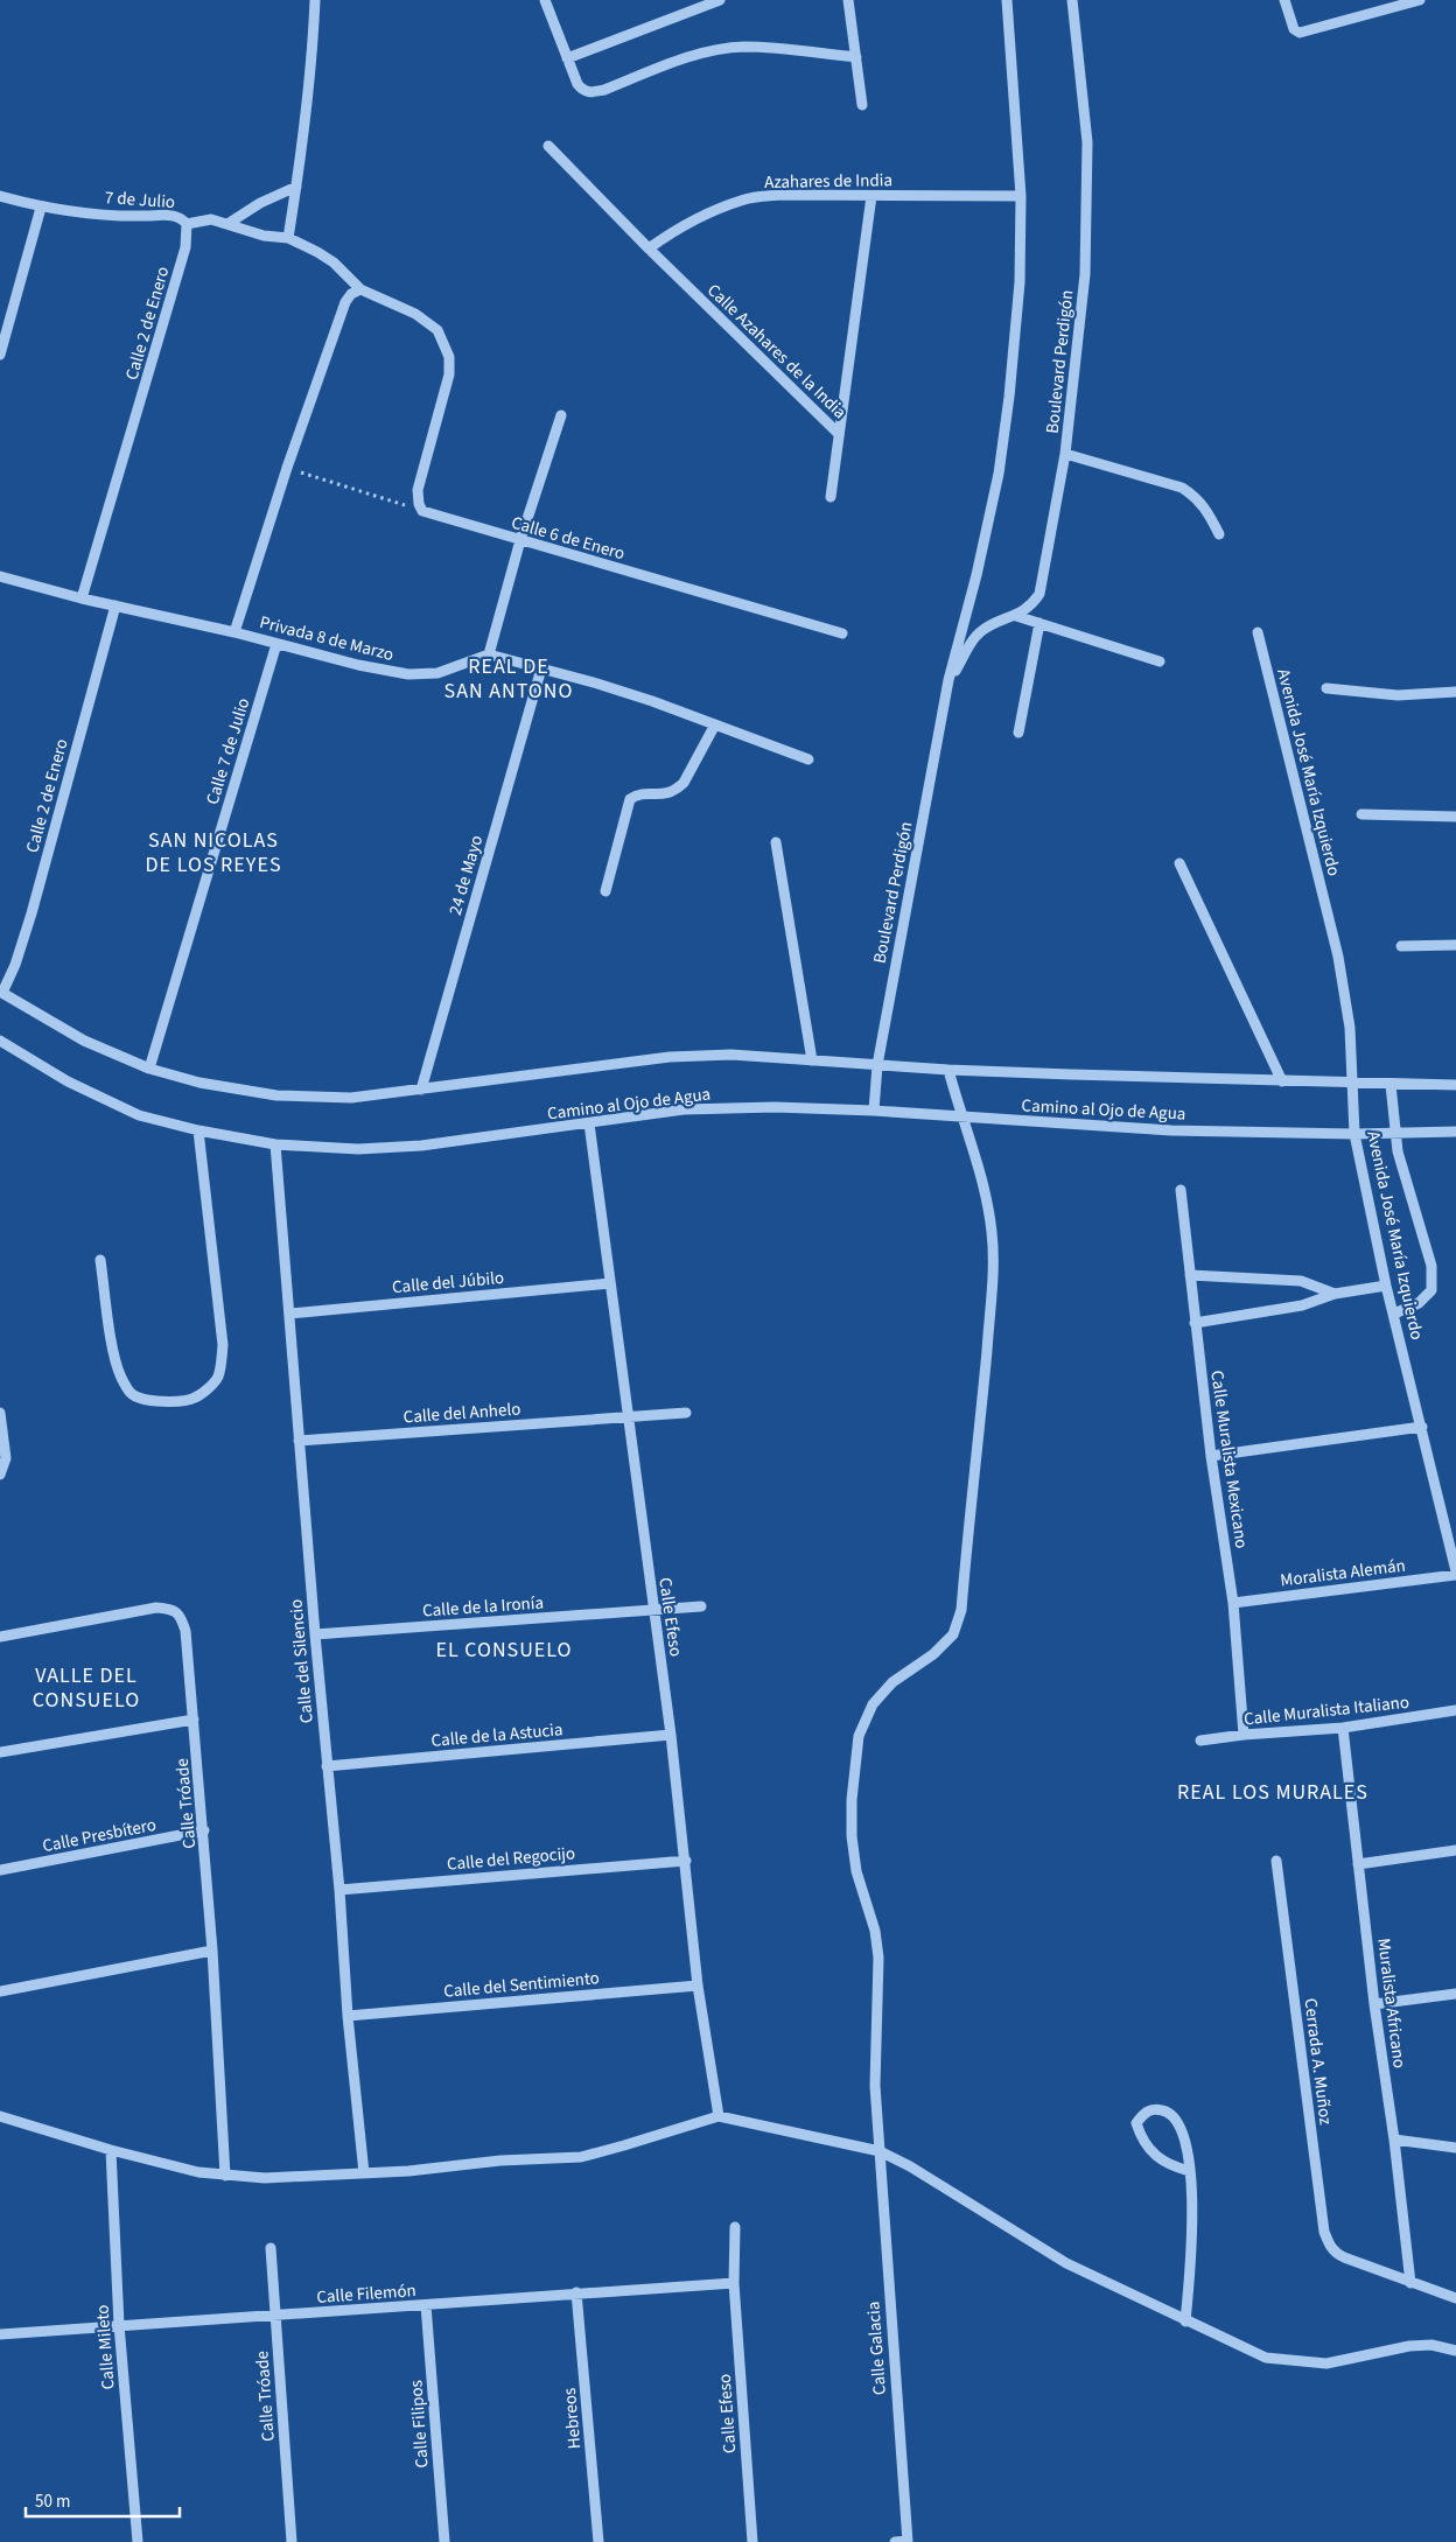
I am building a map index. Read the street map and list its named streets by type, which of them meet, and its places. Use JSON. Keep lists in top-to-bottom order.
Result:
{
  "streets": {
    "street": [
      "Azahares de India",
      "7 de Julio",
      "Calle 2 de Enero",
      "Calle Azahares de la India",
      "Boulevard Perdigón",
      "Calle 6 de Enero",
      "Privada 8 de Marzo",
      "Calle 7 de Julio",
      "Avenida José María Izquierdo",
      "24 de Mayo",
      "Camino al Ojo de Agua",
      "Calle del Júbilo",
      "Calle del Anhelo",
      "Calle Muralista Mexicano",
      "Moralista Alemán",
      "Calle de la Ironía",
      "Calle Efeso",
      "Calle del Silencio",
      "Calle Muralista Italiano",
      "Calle de la Astucia",
      "Calle Tróade",
      "Calle Presbítero",
      "Calle del Regocijo",
      "Calle del Sentimiento",
      "Muralista Africano",
      "Cerrada A. Muñoz",
      "Calle Filemón",
      "Calle Mileto",
      "Calle Galacia",
      "Hebreos",
      "Calle Filipos"
    ]
  },
  "crossings": [
    ["Azahares de India", "Calle Azahares de la India"],
    ["Azahares de India", "Boulevard Perdigón"],
    ["7 de Julio", "Calle 2 de Enero"],
    ["Calle 2 de Enero", "Privada 8 de Marzo"],
    ["Calle 2 de Enero", "Camino al Ojo de Agua"],
    ["Boulevard Perdigón", "Camino al Ojo de Agua"],
    ["Privada 8 de Marzo", "Calle 7 de Julio"],
    ["Calle 7 de Julio", "Camino al Ojo de Agua"],
    ["Avenida José María Izquierdo", "Camino al Ojo de Agua"],
    ["Avenida José María Izquierdo", "Moralista Alemán"],
    ["24 de Mayo", "Camino al Ojo de Agua"],
    ["Camino al Ojo de Agua", "Calle Efeso"],
    ["Camino al Ojo de Agua", "Calle del Silencio"],
    ["Camino al Ojo de Agua", "Calle Galacia"],
    ["Calle del Júbilo", "Calle Efeso"],
    ["Calle del Júbilo", "Calle del Silencio"],
    ["Calle del Anhelo", "Calle Efeso"],
    ["Calle del Anhelo", "Calle del Silencio"],
    ["Calle Muralista Mexicano", "Moralista Alemán"],
    ["Calle Muralista Mexicano", "Calle Muralista Italiano"],
    ["Calle de la Ironía", "Calle Efeso"],
    ["Calle de la Ironía", "Calle del Silencio"],
    ["Calle Efeso", "Calle de la Astucia"],
    ["Calle Efeso", "Calle del Regocijo"],
    ["Calle Efeso", "Calle del Sentimiento"],
    ["Calle Efeso", "Calle Filemón"],
    ["Calle del Silencio", "Calle de la Astucia"],
    ["Calle del Silencio", "Calle del Regocijo"],
    ["Calle del Silencio", "Calle del Sentimiento"],
    ["Calle Muralista Italiano", "Muralista Africano"],
    ["Calle Tróade", "Calle Presbítero"],
    ["Calle Tróade", "Calle Filemón"],
    ["Muralista Africano", "Cerrada A. Muñoz"],
    ["Calle Filemón", "Calle Mileto"],
    ["Calle Filemón", "Hebreos"],
    ["Calle Filemón", "Calle Filipos"]
  ],
  "districts": [
    "REAL DE SAN ANTONO",
    "SAN NICOLAS DE LOS REYES",
    "EL CONSUELO",
    "VALLE DEL CONSUELO",
    "REAL LOS MURALES"
  ],
  "scale_bar": "50 m"
}
